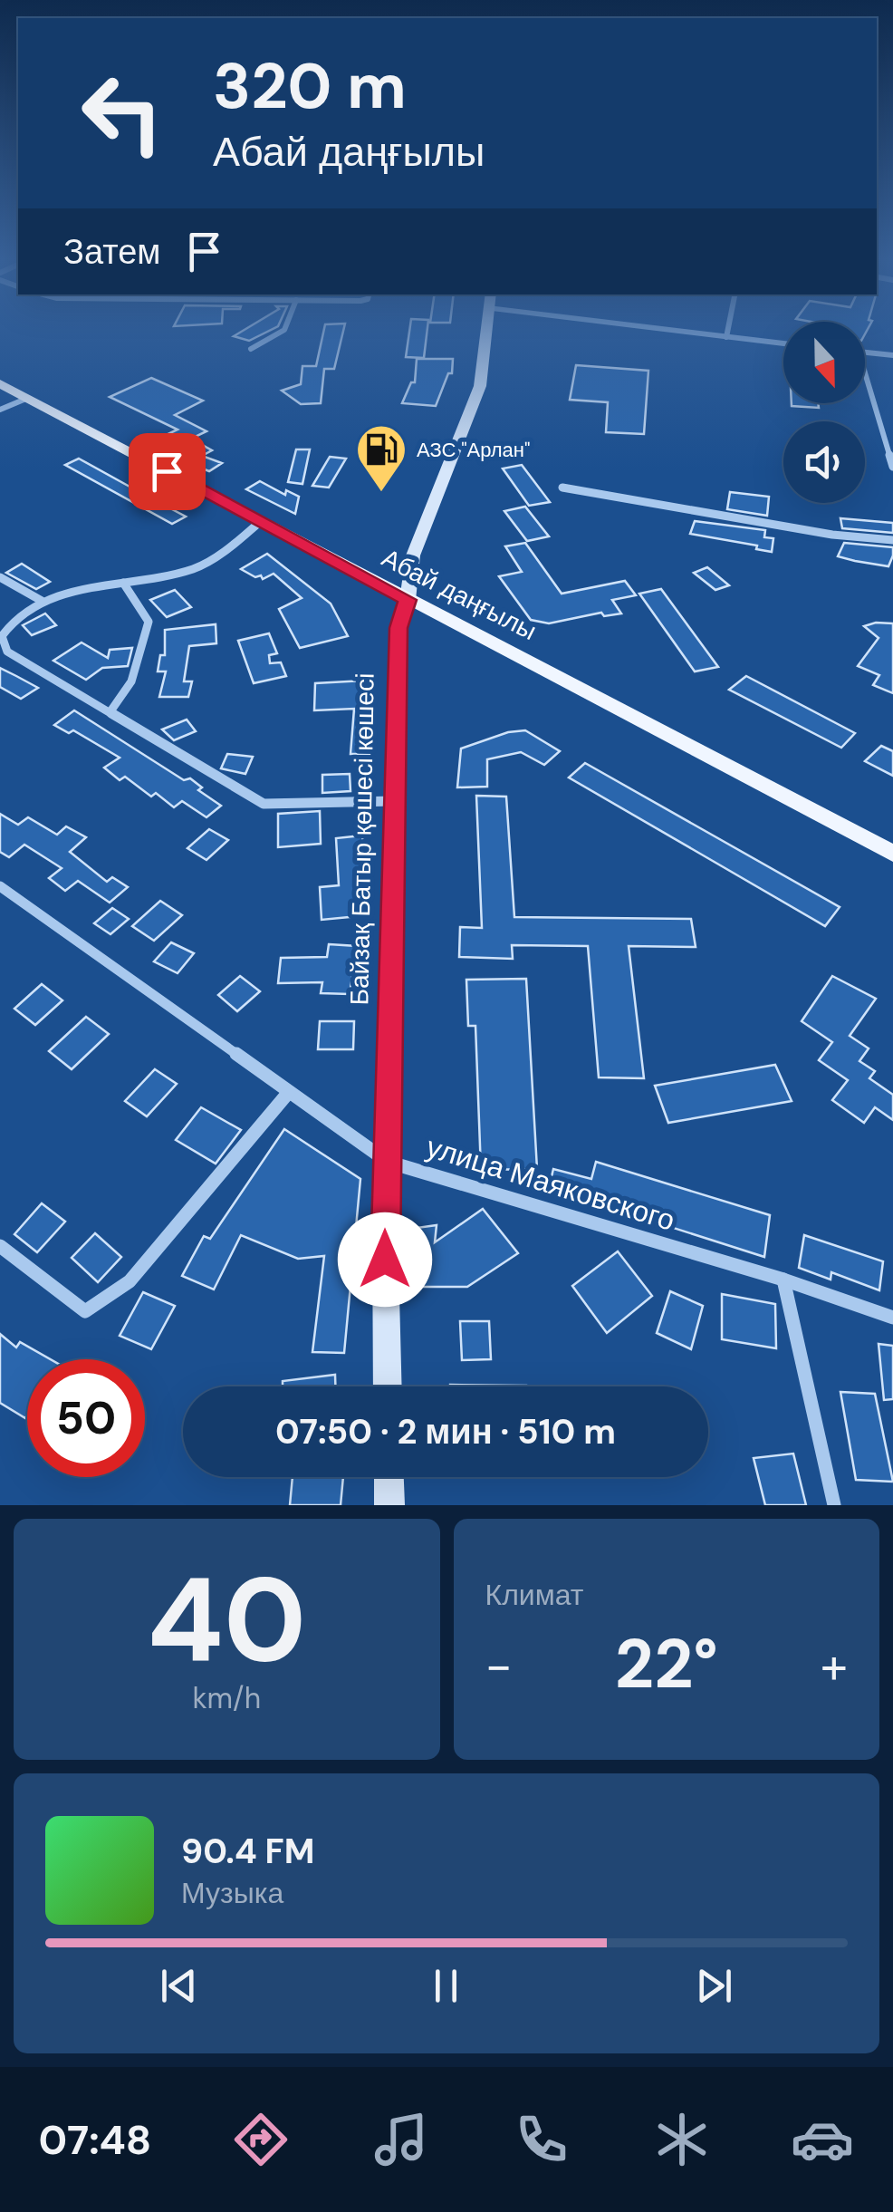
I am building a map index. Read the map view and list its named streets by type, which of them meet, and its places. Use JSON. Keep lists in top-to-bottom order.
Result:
{
  "streets": {
    "main road": ["Абай даңғылы", "Байзақ Батыр қөшесі көшесі"],
    "street": ["улица Маяковского"]
  },
  "crossings": [
    ["Абай даңғылы", "Байзақ Батыр қөшесі көшесі"],
    ["Байзақ Батыр қөшесі көшесі", "улица Маяковского"]
  ],
  "places": {
    "fuel station": ["АЗС \"Арлан\""]
  },
  "north": "bottom",
  "page": {
    "turn": ["320 m", "Абай даңғылы"],
    "then": "Затем",
    "limit": "50",
    "trip": "07:50 · 2 мин · 510 m",
    "tile": [
      ["40", "km/h"],
      "Климат"
    ],
    "heat": ["−", "22°", "+"],
    "song": ["90.4 FM", "Музыка"],
    "tabs": "07:48"
  }
}
